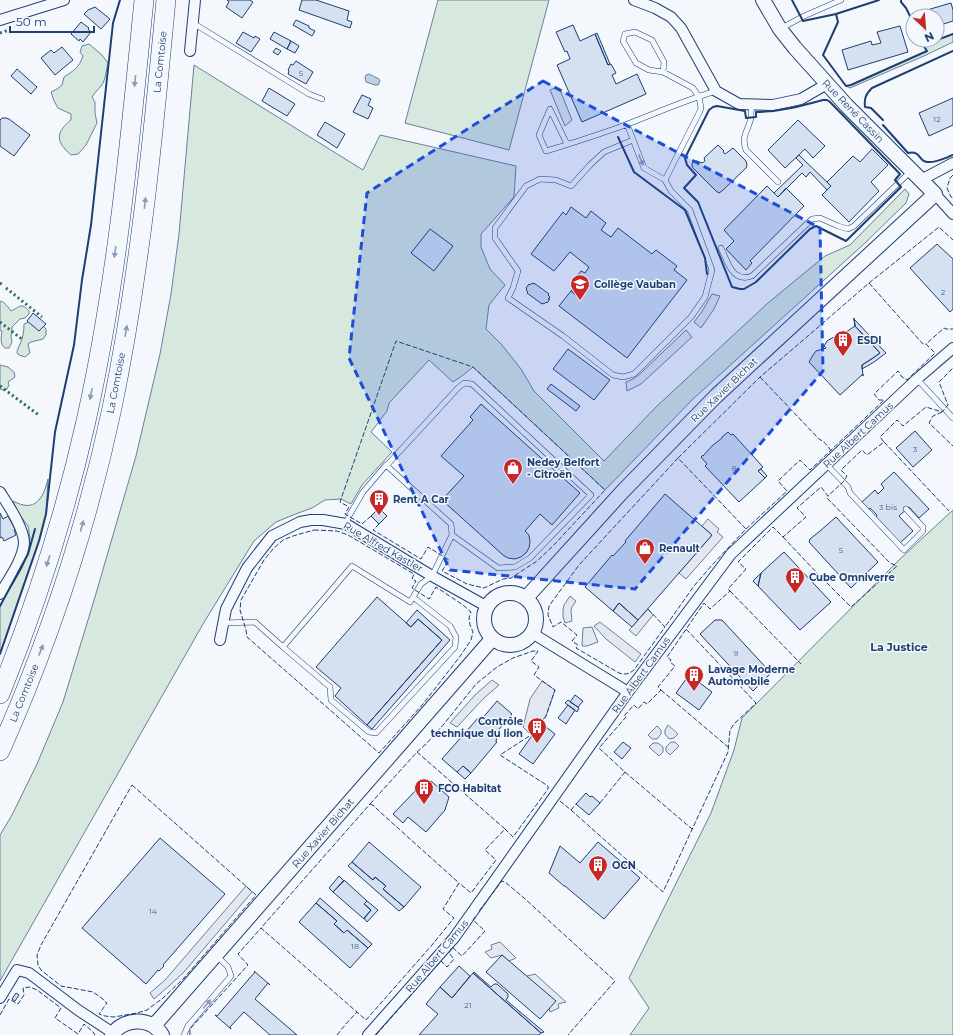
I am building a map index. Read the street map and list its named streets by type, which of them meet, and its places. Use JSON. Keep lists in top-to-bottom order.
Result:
{
  "streets": {
    "highway": ["La Comtoise"],
    "main road": ["Rue René Cassin", "Rue Xavier Bichat"],
    "street": ["Rue Albert Camus", "Rue Alfred Kastler"]
  },
  "crossings": [
    ["Rue René Cassin", "Rue Xavier Bichat"],
    ["Rue Xavier Bichat", "Rue Alfred Kastler"]
  ],
  "districts": ["La Justice"],
  "places": {
    "school or university": ["Collège Vauban"],
    "building": [
      "ESDI",
      "Rent A Car",
      "Cube Omniverre",
      "Lavage Moderne Automobile",
      "Contrôle technique du lion",
      "FCO Habitat",
      "OCN"
    ],
    "shop": ["Nedey Belfort - Citroën", "Renault"]
  },
  "house_numbers": [
    "5",
    "12",
    "2",
    "3",
    "8",
    "3 bis",
    "5",
    "9",
    "14",
    "18",
    "21"
  ],
  "scale_bar": "50 m",
  "north": "bottom right"
}
